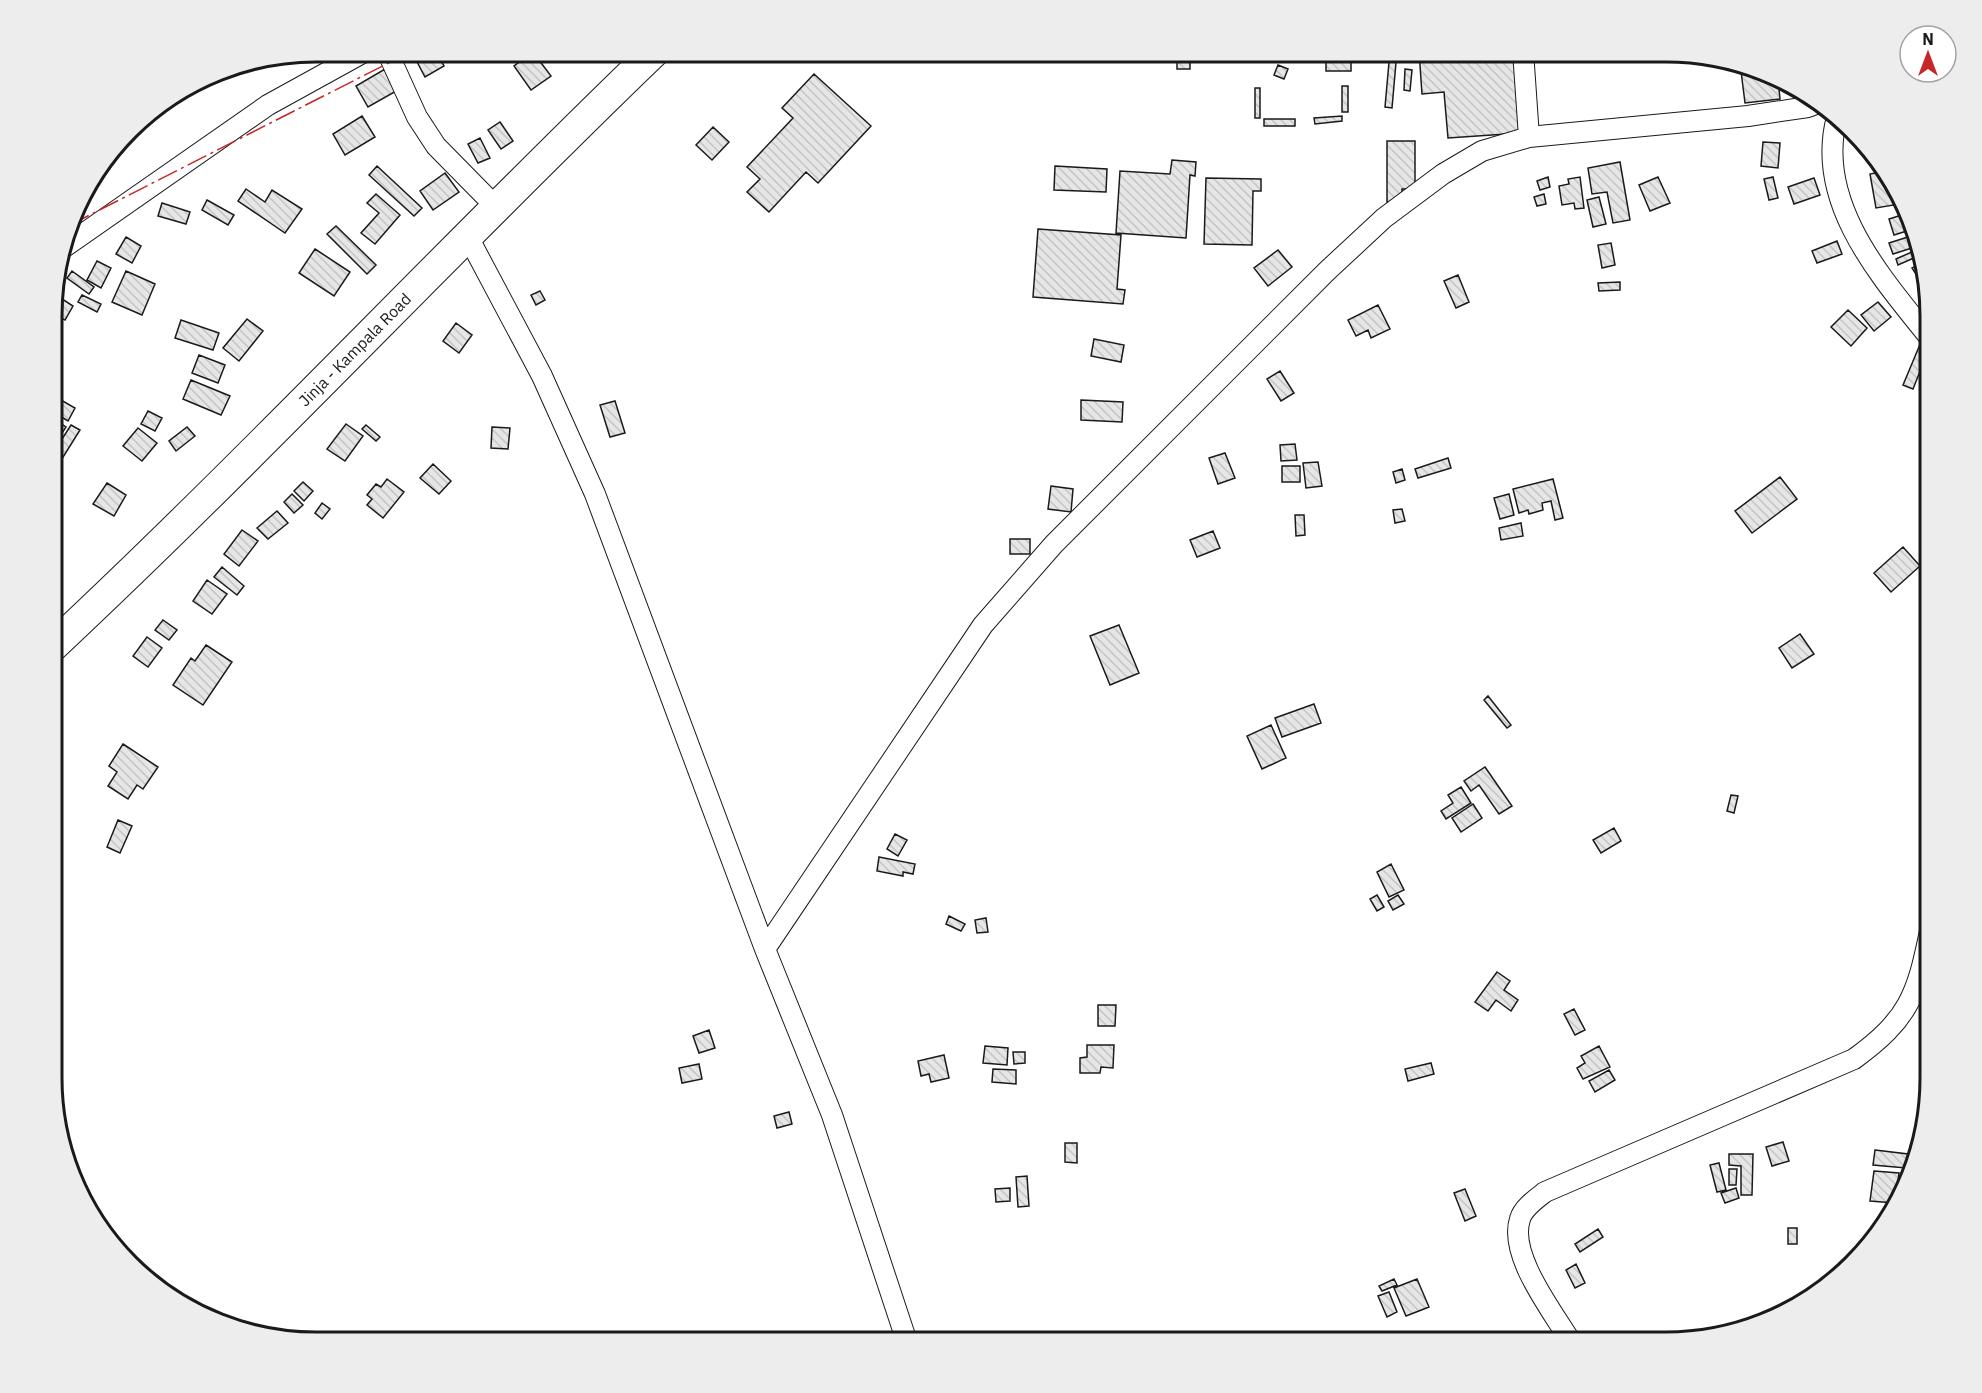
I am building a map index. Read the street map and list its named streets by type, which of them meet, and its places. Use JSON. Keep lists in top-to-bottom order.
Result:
{
  "streets": {
    "highway": ["Jinja - Kampala Road"]
  },
  "north": "top"
}
